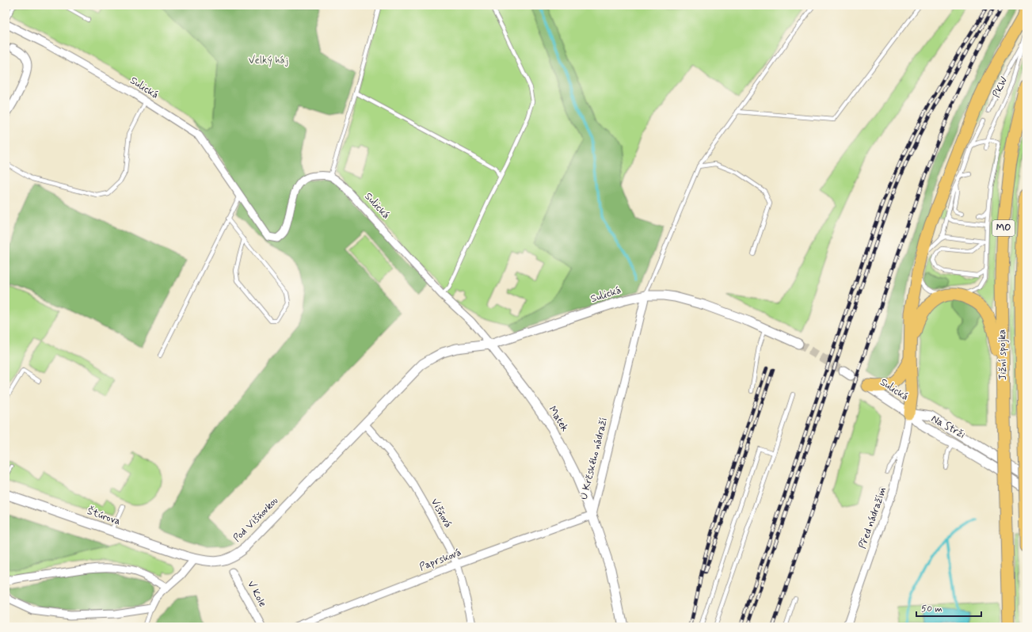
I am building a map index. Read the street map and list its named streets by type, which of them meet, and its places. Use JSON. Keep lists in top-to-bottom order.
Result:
{
  "streets": {
    "highway": ["MO", "Jižní spojka"],
    "street": [
      "Sulická",
      "Matek",
      "Na Strži",
      "U Krčského nádraží",
      "Višňová",
      "Štúrova",
      "Před nádražím",
      "Pod Višňovkou",
      "Paprsková",
      "V Kole"
    ],
    "lane": ["PKW"]
  },
  "crossings": [
    ["Sulická", "Matek"],
    ["Sulická", "Na Strži"],
    ["Sulická", "U Krčského nádraží"],
    ["Sulická", "Před nádražím"],
    ["Sulická", "Pod Višňovkou"],
    ["Matek", "U Krčského nádraží"],
    ["Matek", "Pod Višňovkou"],
    ["Matek", "Paprsková"],
    ["Na Strži", "Před nádražím"],
    ["U Krčského nádraží", "Paprsková"],
    ["Višňová", "Pod Višňovkou"],
    ["Višňová", "Paprsková"],
    ["Štúrova", "Pod Višňovkou"]
  ],
  "parks": ["Velký háj"],
  "scale_bar": "50 m"
}
